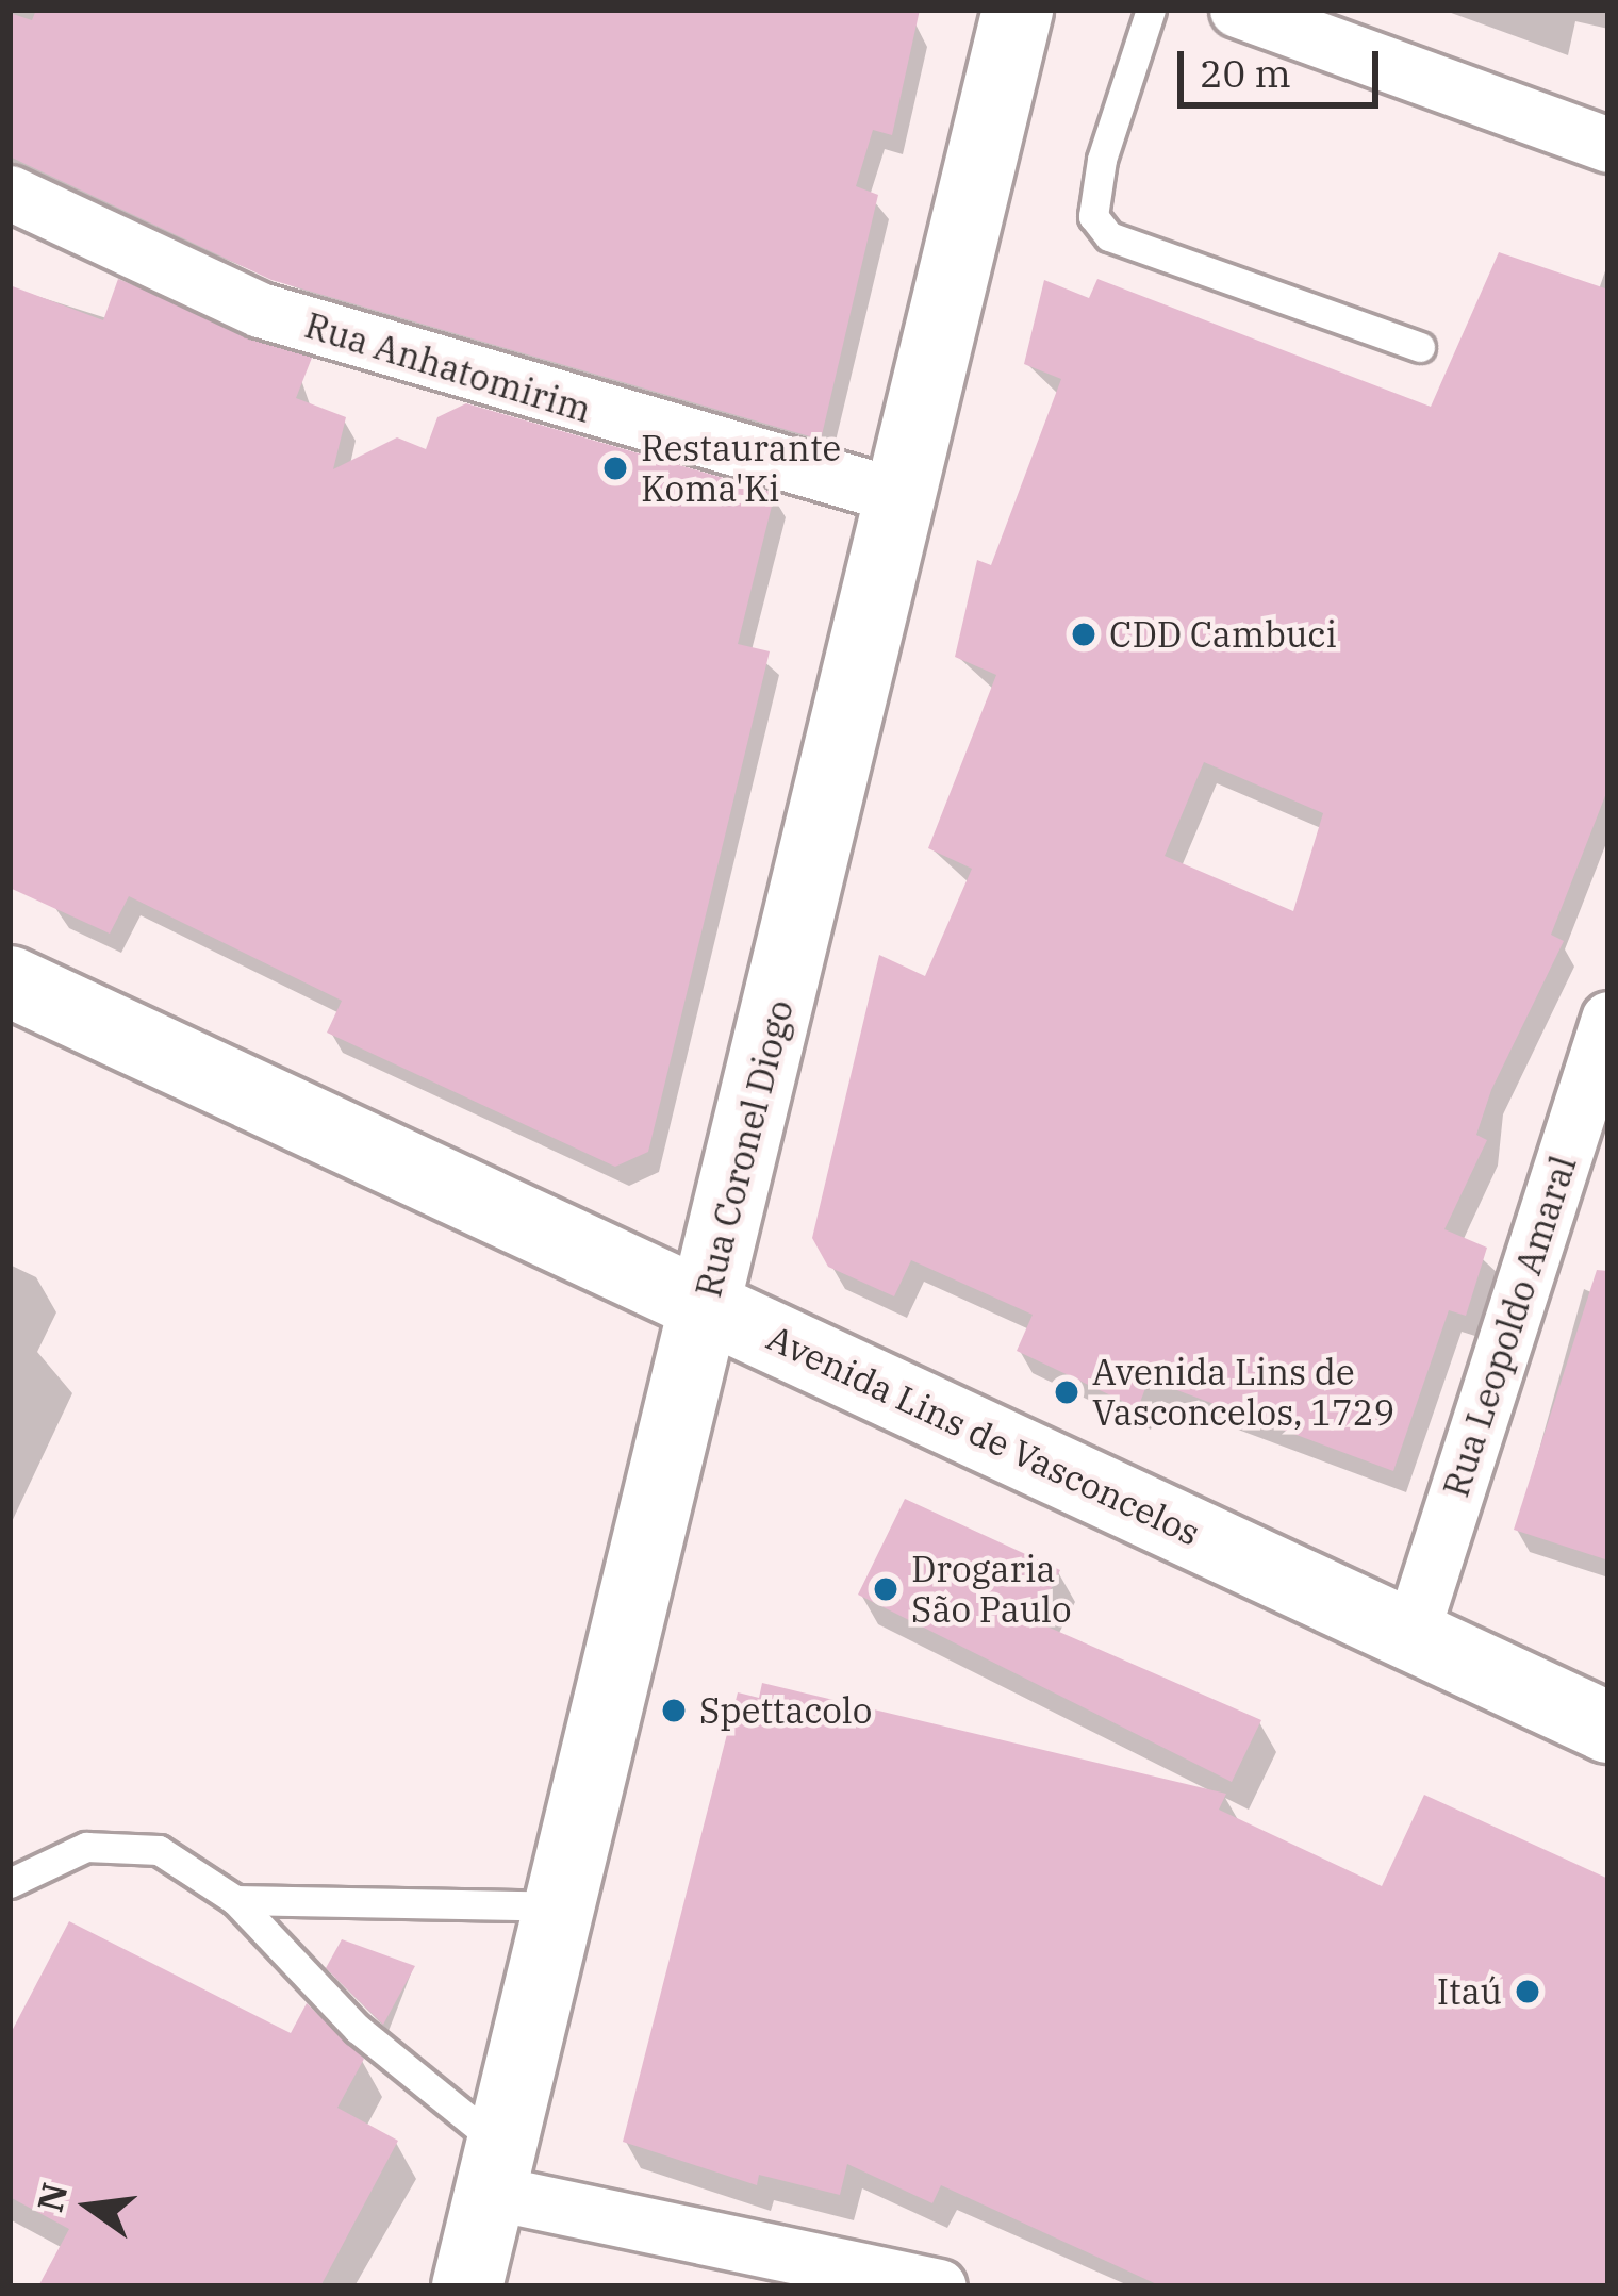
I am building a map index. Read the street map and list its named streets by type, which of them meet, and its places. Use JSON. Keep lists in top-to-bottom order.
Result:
{
  "streets": {
    "street": [
      "Rua Anhatomirim",
      "Rua Coronel Diogo",
      "Rua Leopoldo Amaral",
      "Avenida Lins de Vasconcelos"
    ]
  },
  "crossings": [
    ["Rua Anhatomirim", "Rua Coronel Diogo"],
    ["Rua Coronel Diogo", "Avenida Lins de Vasconcelos"],
    ["Rua Leopoldo Amaral", "Avenida Lins de Vasconcelos"]
  ],
  "places": [
    "Restaurante Koma'Ki",
    "CDD Cambuci",
    "Avenida Lins de Vasconcelos, 1729",
    "Drogaria São Paulo",
    "Spettacolo",
    "Itaú"
  ],
  "scale_bar": "20 m",
  "north": "left"
}
